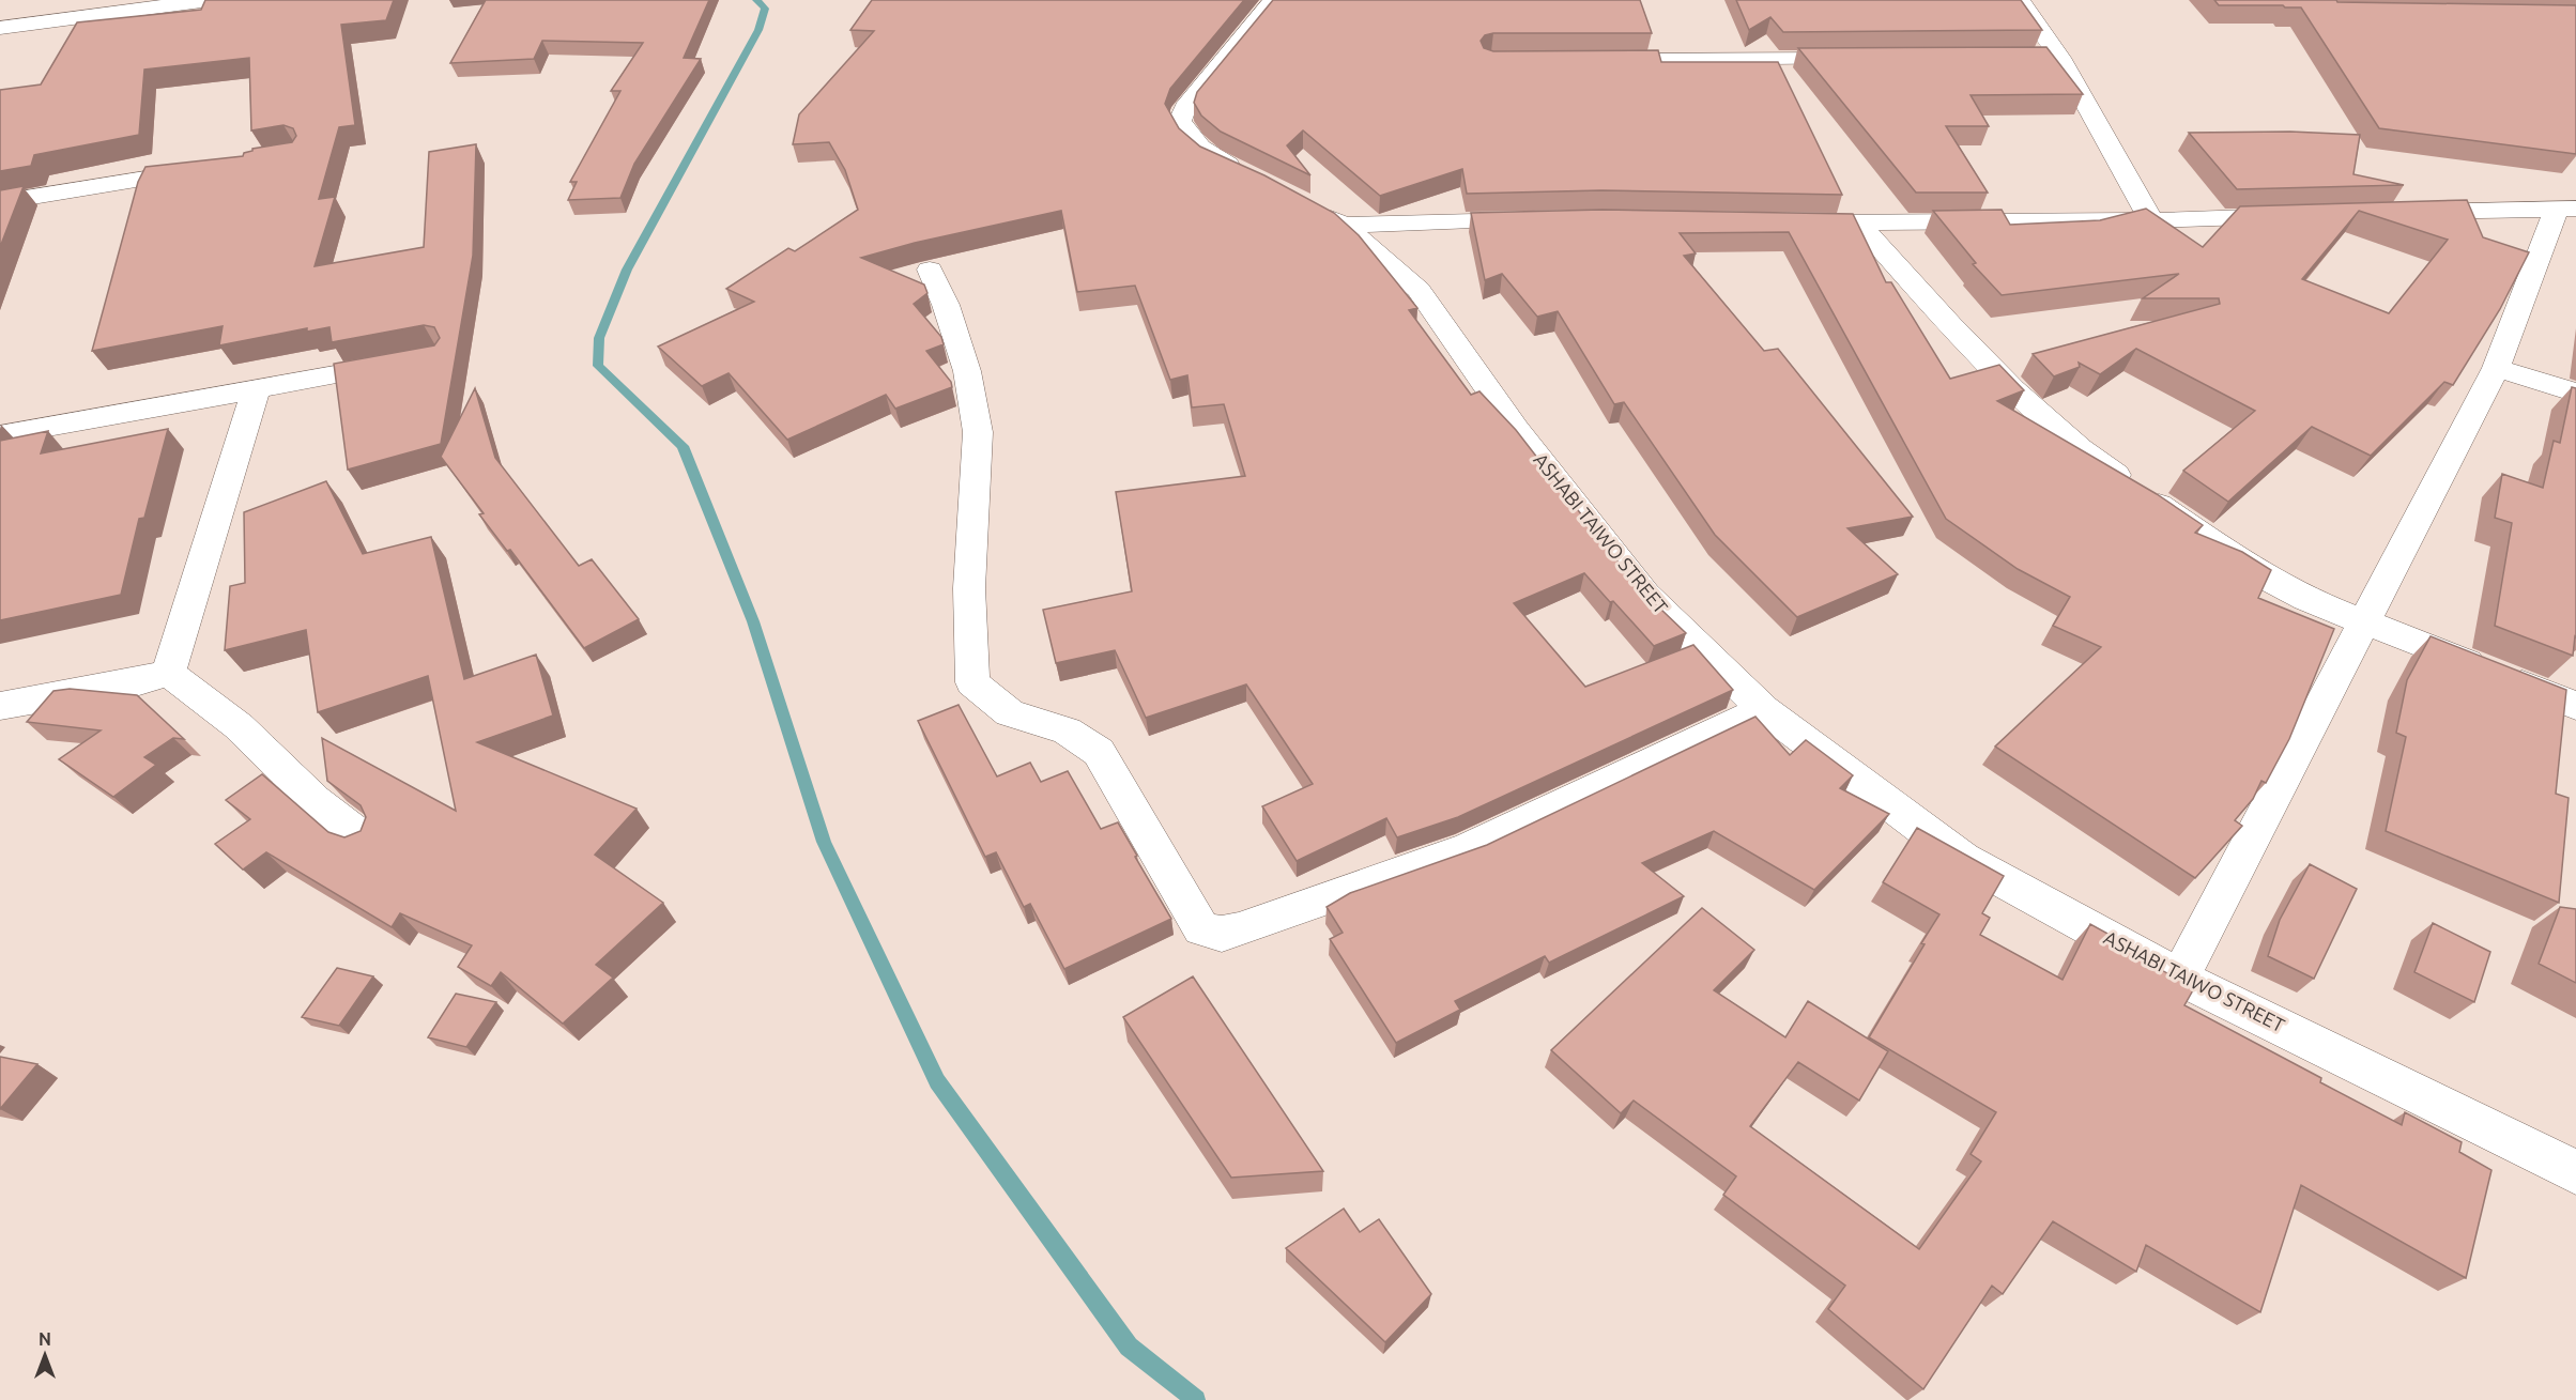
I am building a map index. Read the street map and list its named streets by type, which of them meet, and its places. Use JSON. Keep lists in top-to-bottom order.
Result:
{
  "streets": {
    "street": ["ASHABI TAIWO STREET"]
  },
  "north": "top"
}
